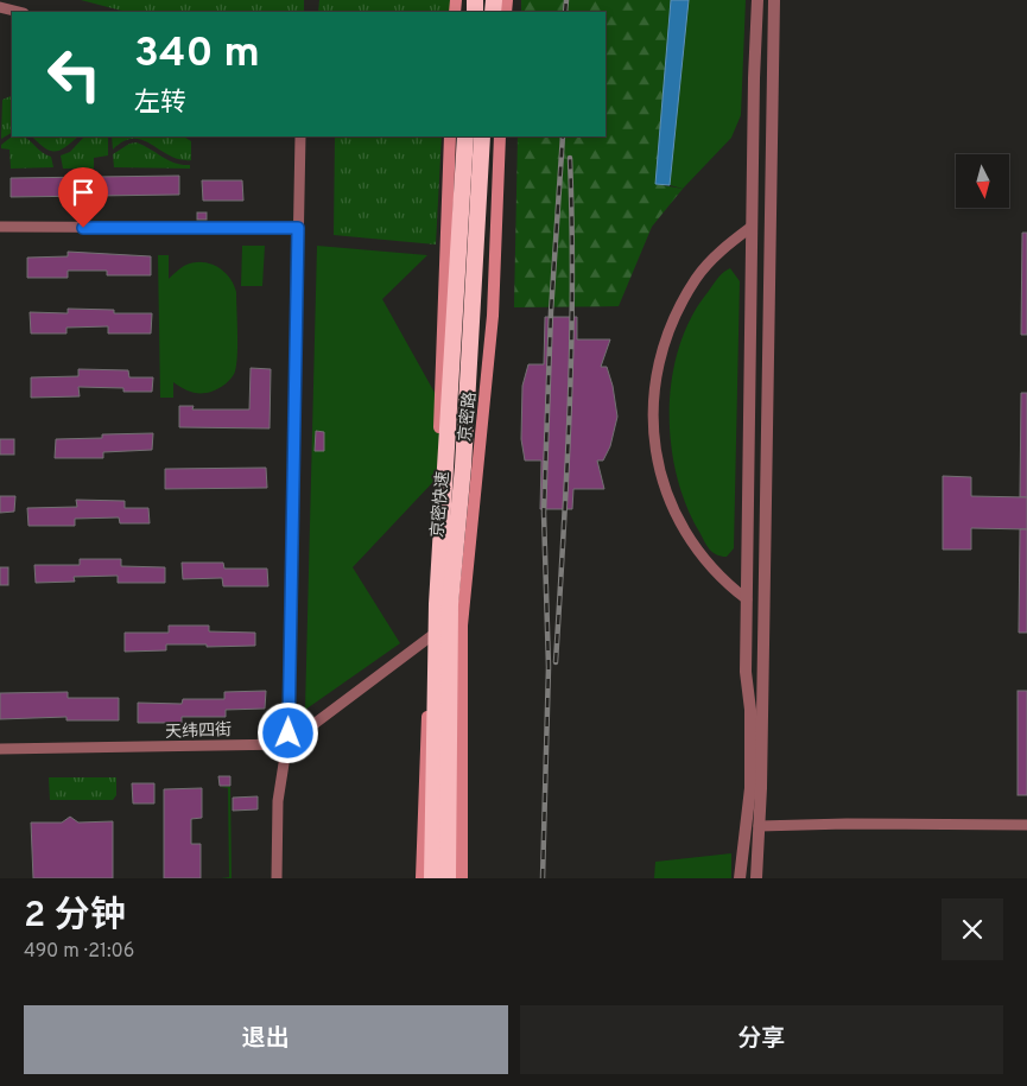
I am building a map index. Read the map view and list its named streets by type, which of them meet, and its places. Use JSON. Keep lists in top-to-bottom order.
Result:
{
  "streets": {
    "highway": ["京密快速"],
    "main road": ["京密路"],
    "street": ["天纬四街"]
  },
  "north": "bottom",
  "page": {
    "turn": ["340 m", "左转"],
    "heading": ["2 分钟", "490 m · 21:06"],
    "buttons": ["退出", "分享"]
  }
}
